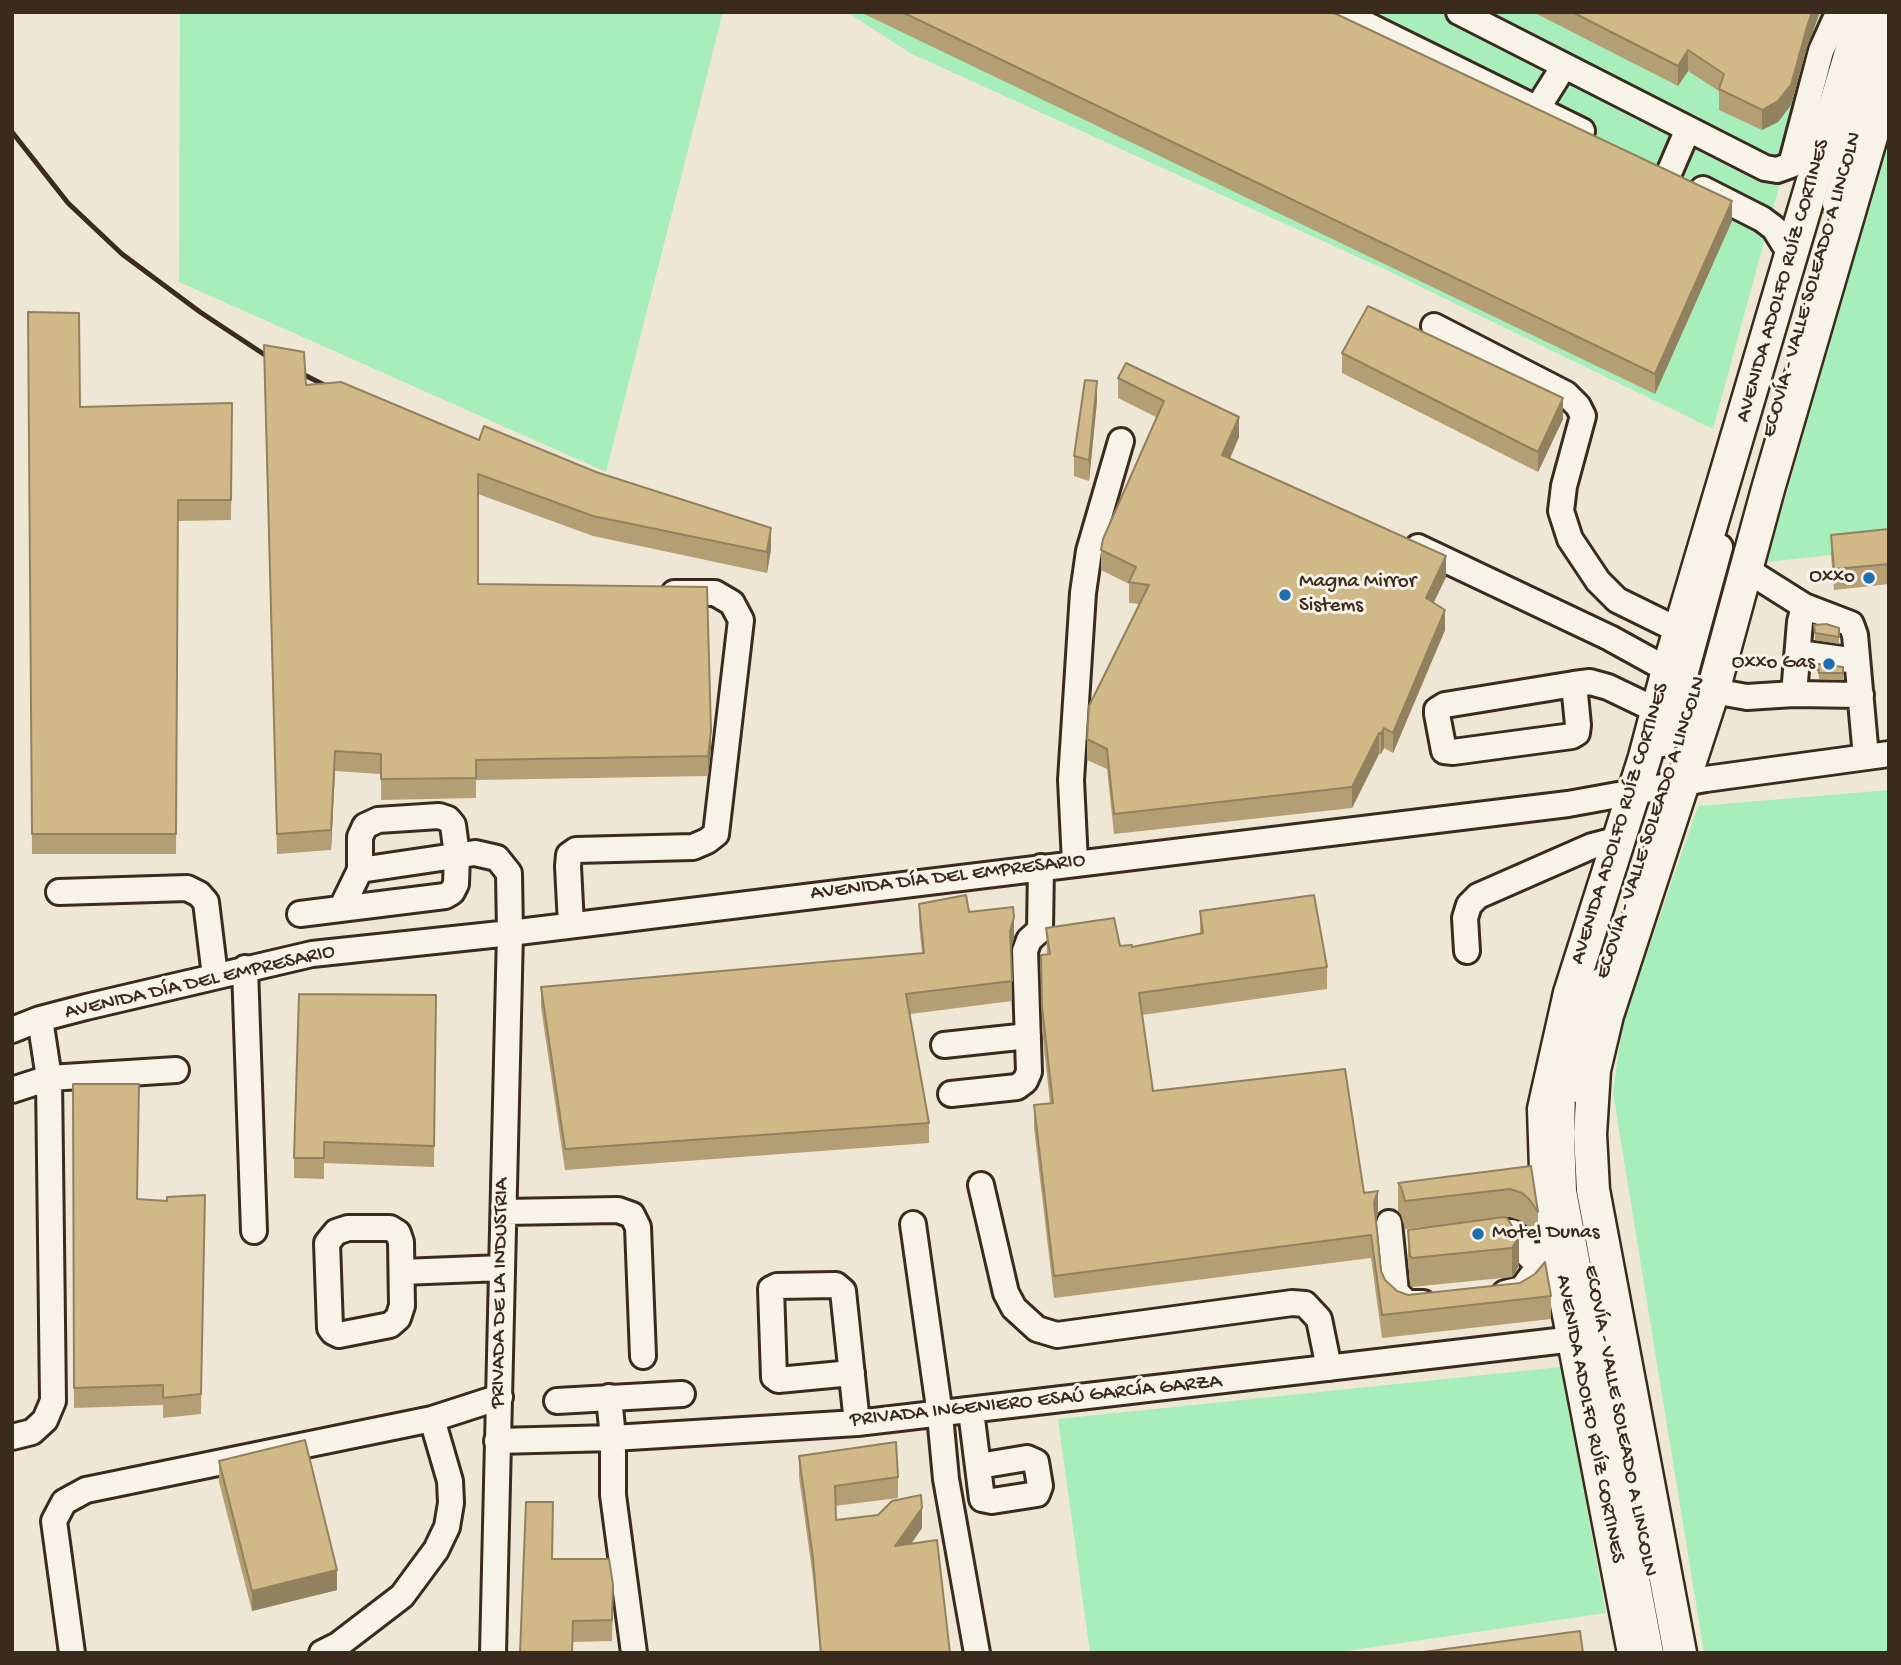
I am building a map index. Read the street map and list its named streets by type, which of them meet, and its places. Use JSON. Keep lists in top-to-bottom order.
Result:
{
  "streets": {
    "main road": ["AVENIDA ADOLFO RUÍZ CORTINES"],
    "street": [
      "ECOVÍA - VALLE SOLEADO A LINCOLN",
      "AVENIDA DÍA DEL EMPRESARIO",
      "PRIVADA DE LA INDUSTRIA",
      "PRIVADA INGENIERO ESAÚ GARCÍA GARZA"
    ]
  },
  "crossings": [
    ["AVENIDA ADOLFO RUÍZ CORTINES", "ECOVÍA - VALLE SOLEADO A LINCOLN"],
    ["AVENIDA ADOLFO RUÍZ CORTINES", "AVENIDA DÍA DEL EMPRESARIO"],
    ["AVENIDA ADOLFO RUÍZ CORTINES", "PRIVADA INGENIERO ESAÚ GARCÍA GARZA"],
    ["ECOVÍA - VALLE SOLEADO A LINCOLN", "AVENIDA DÍA DEL EMPRESARIO"],
    ["AVENIDA DÍA DEL EMPRESARIO", "PRIVADA DE LA INDUSTRIA"],
    ["PRIVADA DE LA INDUSTRIA", "PRIVADA INGENIERO ESAÚ GARCÍA GARZA"]
  ],
  "places": [
    "Oxxo",
    "Magna Mirror Sistems",
    "Oxxo Gas",
    "Motel Dunas"
  ]
}
